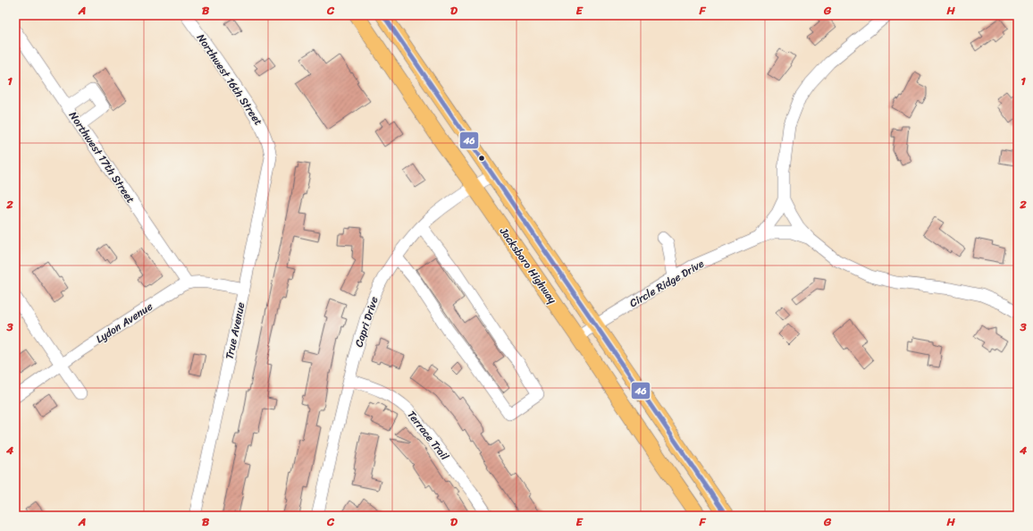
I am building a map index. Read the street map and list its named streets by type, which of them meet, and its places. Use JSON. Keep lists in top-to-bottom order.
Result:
{
  "streets": {
    "main road": ["Jacksboro Highway"],
    "street": [
      "Northwest 16th Street",
      "Northwest 17th Street",
      "Circle Ridge Drive",
      "Capri Drive",
      "Lydon Avenue",
      "True Avenue",
      "Terrace Trail"
    ]
  },
  "crossings": [
    ["Northwest 16th Street", "True Avenue"],
    ["Northwest 17th Street", "Lydon Avenue"],
    ["Jacksboro Highway", "Circle Ridge Drive"],
    ["Jacksboro Highway", "Capri Drive"],
    ["Capri Drive", "Terrace Trail"],
    ["Lydon Avenue", "True Avenue"]
  ],
  "lines": ["transit line 46"],
  "grid": {
    "columns": [
      "A",
      "B",
      "C",
      "D",
      "E",
      "F",
      "G",
      "H"
    ],
    "rows": [
      "1",
      "2",
      "3",
      "4"
    ]
  }
}
